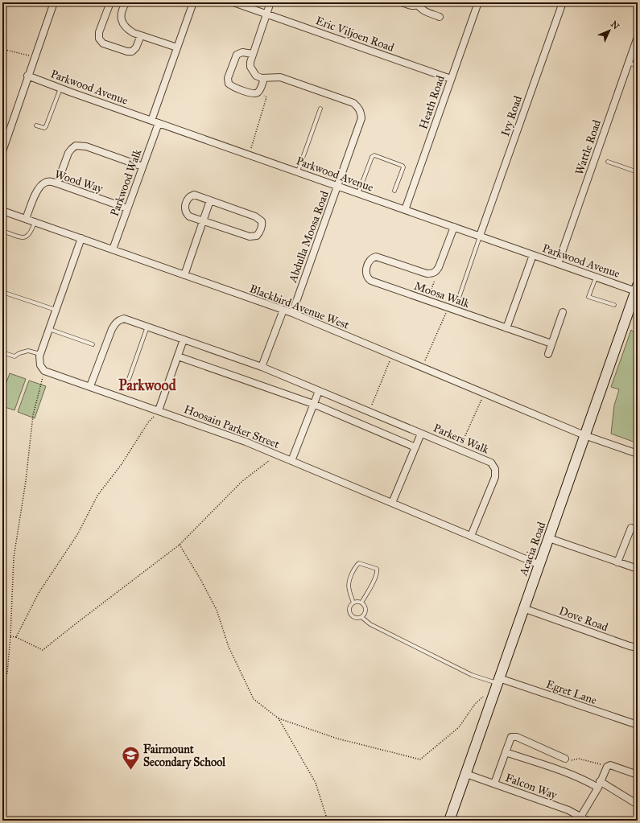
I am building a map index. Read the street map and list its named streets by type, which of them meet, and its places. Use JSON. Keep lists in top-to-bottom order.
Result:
{
  "streets": {
    "street": [
      "Eric Viljoen Road",
      "Parkwood Avenue",
      "Heath Road",
      "Ivy Road",
      "Wattle Road",
      "Wood Way",
      "Parkwood Walk",
      "Abdulla Moosa Road",
      "Moosa Walk",
      "Blackbird Avenue West",
      "Hoosain Parker Street",
      "Parkers Walk",
      "Acacia Road",
      "Dove Road",
      "Egret Lane",
      "Falcon Way"
    ]
  },
  "crossings": [
    ["Eric Viljoen Road", "Heath Road"],
    ["Parkwood Avenue", "Heath Road"],
    ["Parkwood Avenue", "Ivy Road"],
    ["Parkwood Avenue", "Wattle Road"],
    ["Parkwood Avenue", "Parkwood Walk"],
    ["Parkwood Avenue", "Abdulla Moosa Road"],
    ["Parkwood Avenue", "Acacia Road"],
    ["Wood Way", "Parkwood Walk"],
    ["Wood Way", "Blackbird Avenue West"],
    ["Parkwood Walk", "Blackbird Avenue West"],
    ["Abdulla Moosa Road", "Blackbird Avenue West"],
    ["Blackbird Avenue West", "Acacia Road"],
    ["Hoosain Parker Street", "Parkers Walk"],
    ["Hoosain Parker Street", "Acacia Road"],
    ["Acacia Road", "Dove Road"],
    ["Acacia Road", "Egret Lane"],
    ["Acacia Road", "Falcon Way"]
  ],
  "districts": ["Parkwood"],
  "places": {
    "school or university": ["Fairmount Secondary School"]
  },
  "north": "top right"
}
